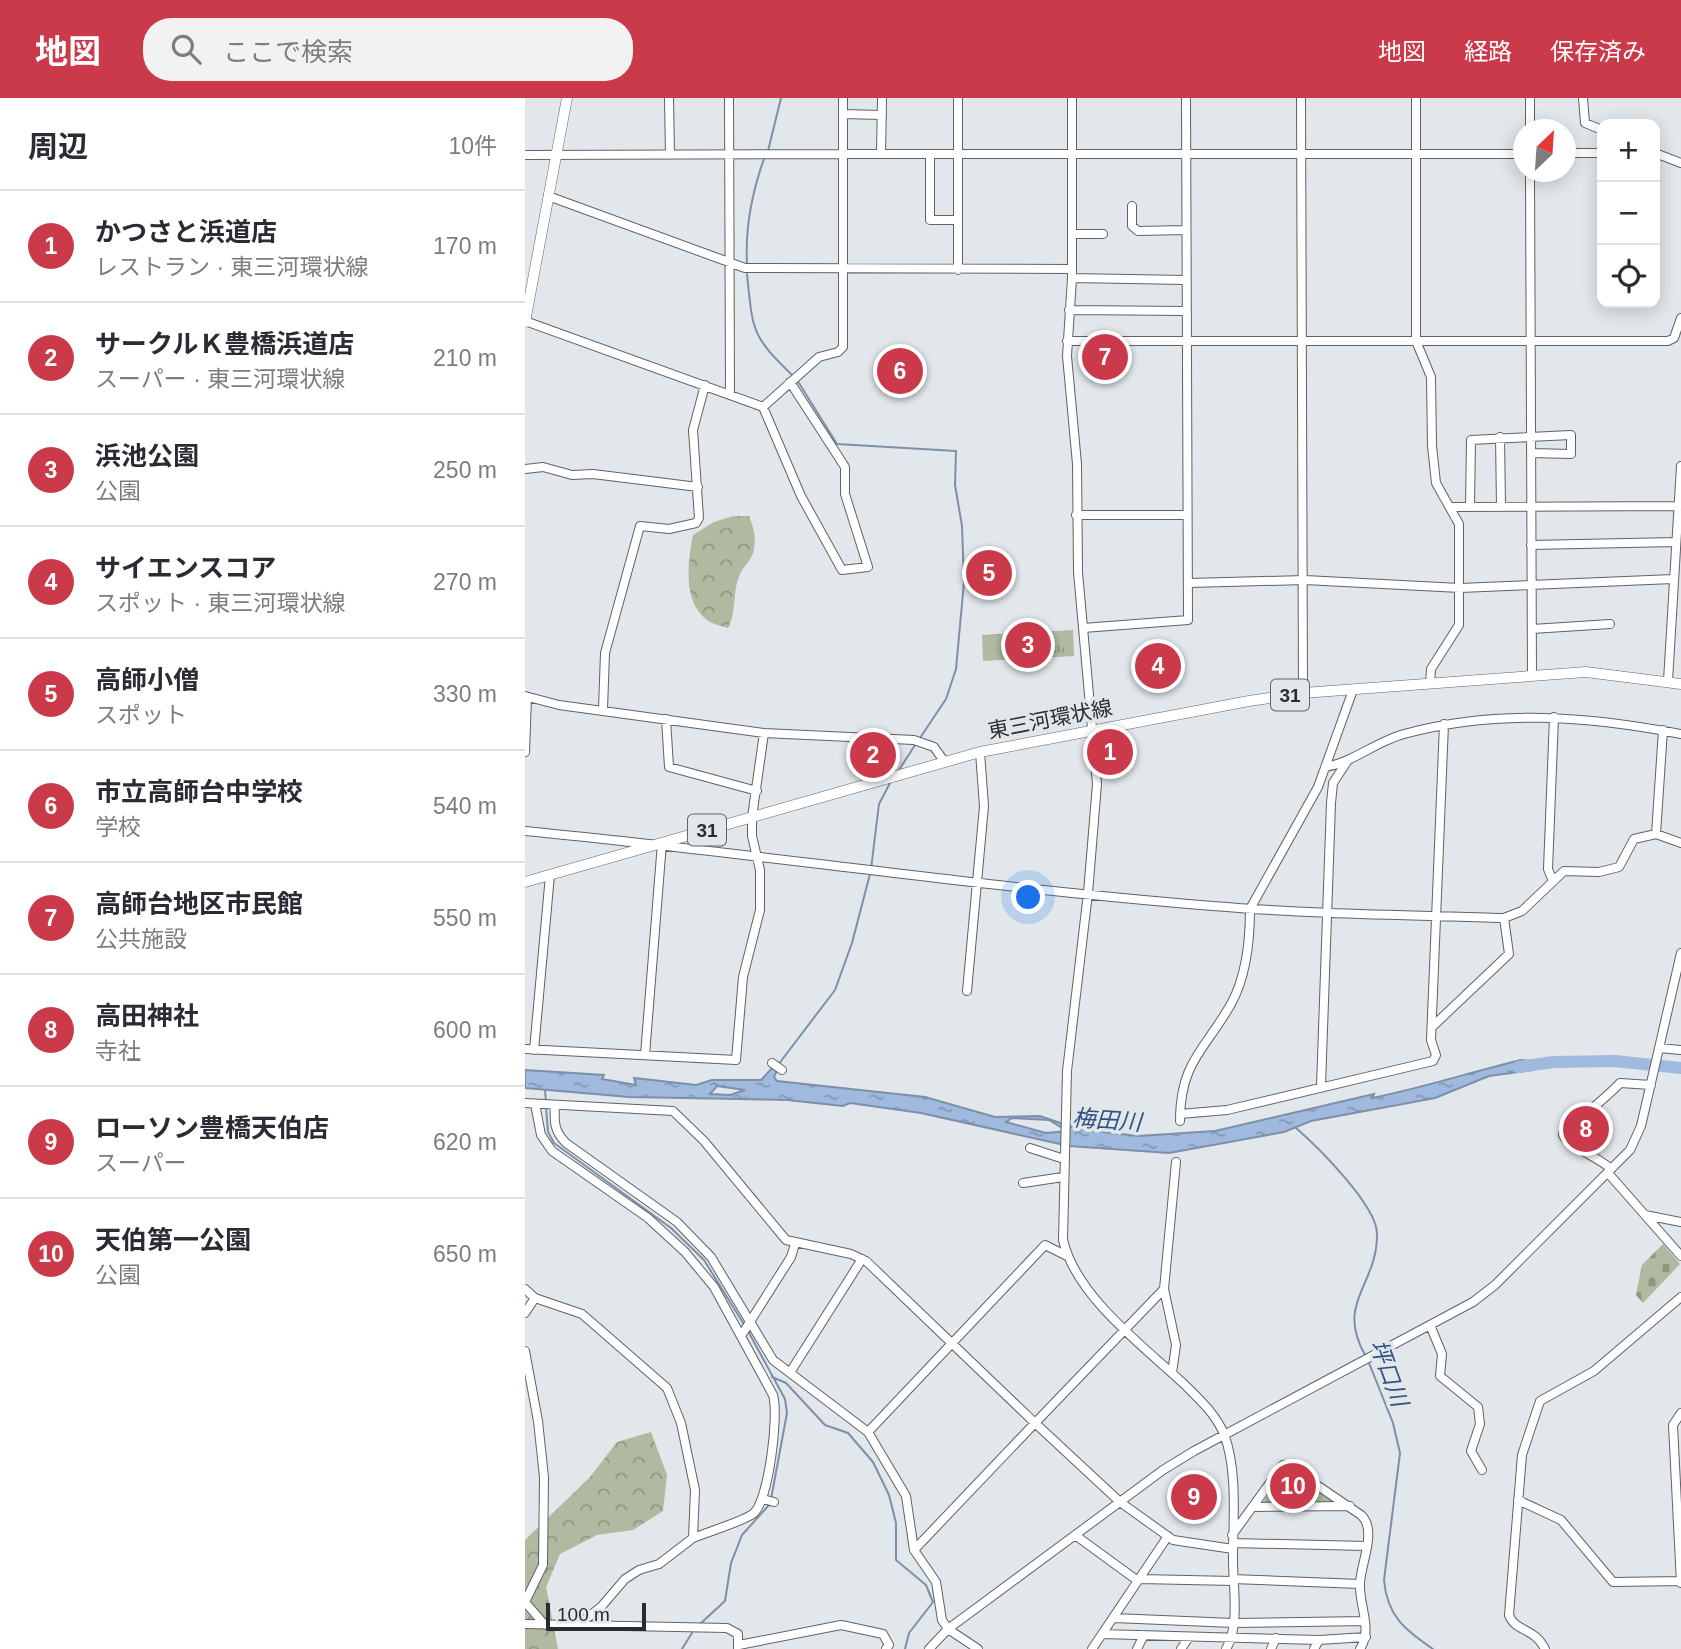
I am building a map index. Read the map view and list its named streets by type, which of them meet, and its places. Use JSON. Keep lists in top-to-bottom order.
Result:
{
  "streets": {
    "main road": ["31", "東三河環状線"]
  },
  "water": ["梅田川", "坪口川"],
  "scale_bar": "100 m",
  "north": "top right",
  "page": {
    "header": "地図",
    "search": "ここで検索",
    "nav": ["地図", "経路", "保存済み"],
    "heading": ["周辺", "10件"],
    "map_buttons": ["+", "−"],
    "list": [
      {
        "mark": "1",
        "name": "かつさと浜道店",
        "note": "レストラン · 東三河環状線",
        "value": "170 m"
      },
      {
        "mark": "2",
        "name": "サークルＫ豊橋浜道店",
        "note": "スーパー · 東三河環状線",
        "value": "210 m"
      },
      {
        "mark": "3",
        "name": "浜池公園",
        "note": "公園",
        "value": "250 m"
      },
      {
        "mark": "4",
        "name": "サイエンスコア",
        "note": "スポット · 東三河環状線",
        "value": "270 m"
      },
      {
        "mark": "5",
        "name": "高師小僧",
        "note": "スポット",
        "value": "330 m"
      },
      {
        "mark": "6",
        "name": "市立高師台中学校",
        "note": "学校",
        "value": "540 m"
      },
      {
        "mark": "7",
        "name": "高師台地区市民館",
        "note": "公共施設",
        "value": "550 m"
      },
      {
        "mark": "8",
        "name": "高田神社",
        "note": "寺社",
        "value": "600 m"
      },
      {
        "mark": "9",
        "name": "ローソン豊橋天伯店",
        "note": "スーパー",
        "value": "620 m"
      },
      {
        "mark": "10",
        "name": "天伯第一公園",
        "note": "公園",
        "value": "650 m"
      }
    ],
    "pins": [
      "7",
      "6",
      "5",
      "3",
      "4",
      "1",
      "2",
      "8",
      "10",
      "9"
    ],
    "scale": "100 m"
  }
}
